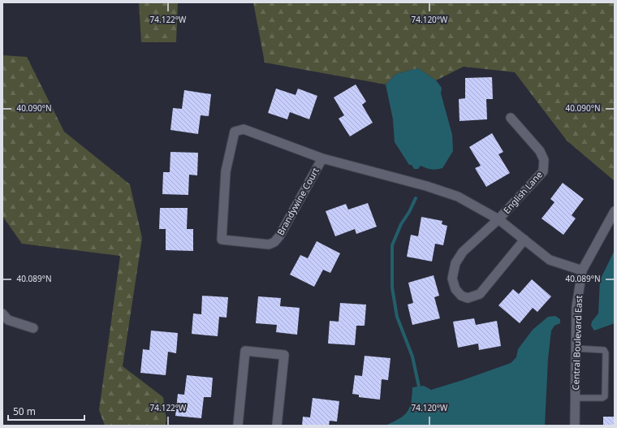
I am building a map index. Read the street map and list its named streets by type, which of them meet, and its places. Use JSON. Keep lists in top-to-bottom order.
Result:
{
  "streets": {
    "street": ["English Lane", "Brandywine Court", "Central Boulevard East"]
  },
  "crossings": [
    ["English Lane", "Brandywine Court"],
    ["Brandywine Court", "Central Boulevard East"]
  ],
  "scale_bar": "50 m",
  "coordinates": [
    "74.122°W",
    "74.120°W",
    "40.090°N",
    "40.089°N"
  ]
}
